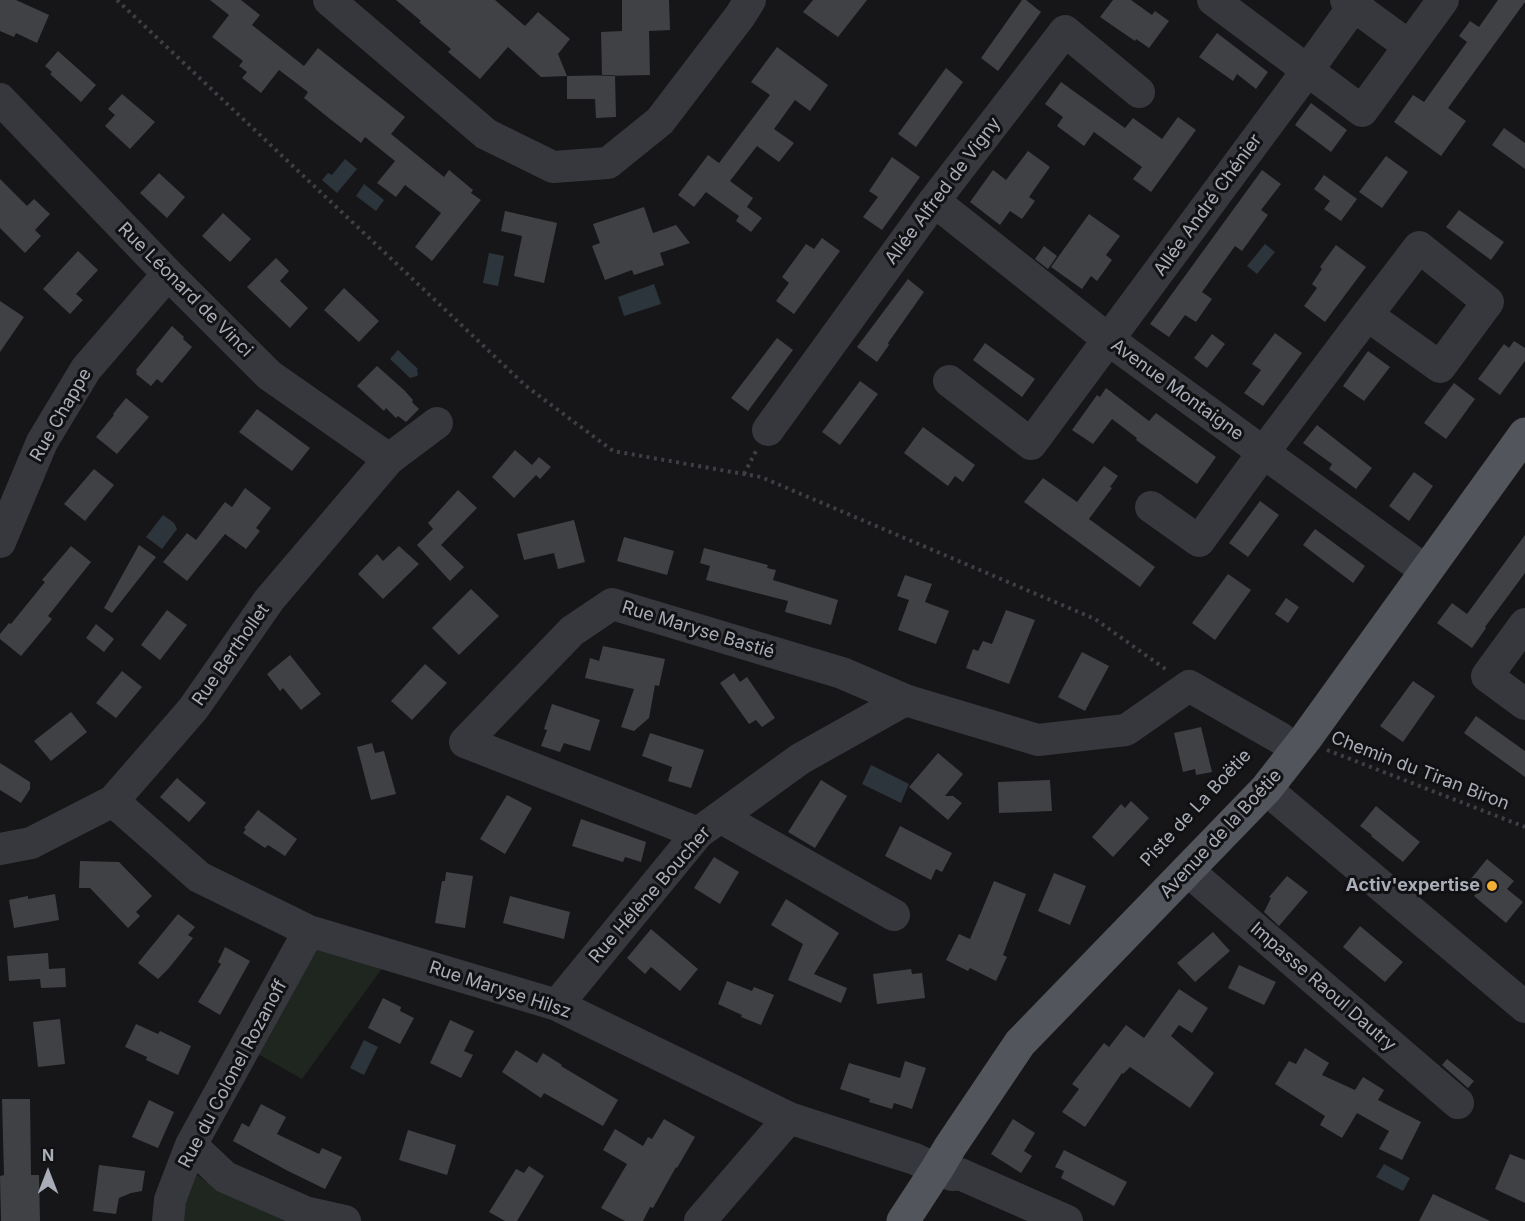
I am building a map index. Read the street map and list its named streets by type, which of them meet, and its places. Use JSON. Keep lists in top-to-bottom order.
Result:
{
  "streets": {
    "main road": ["Avenue de la Boétie"],
    "street": [
      "Allée Alfred de Vigny",
      "Allée André Chénier",
      "Rue Léonard de Vinci",
      "Avenue Montaigne",
      "Rue Chappe",
      "Rue Maryse Bastié",
      "Rue Berthollet",
      "Rue Hélène Boucher",
      "Impasse Raoul Dautry",
      "Rue Maryse Hilsz",
      "Rue du Colonel Rozanoff"
    ],
    "path": ["Chemin du Tiran Biron"]
  },
  "crossings": [
    ["Allée Alfred de Vigny", "Avenue Montaigne"],
    ["Allée André Chénier", "Avenue Montaigne"],
    ["Rue Léonard de Vinci", "Rue Chappe"],
    ["Rue Léonard de Vinci", "Rue Berthollet"],
    ["Avenue Montaigne", "Avenue de la Boétie"],
    ["Rue Maryse Bastié", "Rue Hélène Boucher"],
    ["Rue Berthollet", "Rue Maryse Hilsz"],
    ["Chemin du Tiran Biron", "Avenue de la Boétie"],
    ["Avenue de la Boétie", "Impasse Raoul Dautry"],
    ["Avenue de la Boétie", "Rue Maryse Hilsz"],
    ["Rue Hélène Boucher", "Rue Maryse Hilsz"],
    ["Rue Maryse Hilsz", "Rue du Colonel Rozanoff"]
  ],
  "places": ["Activ'expertise"],
  "north": "top"
}
